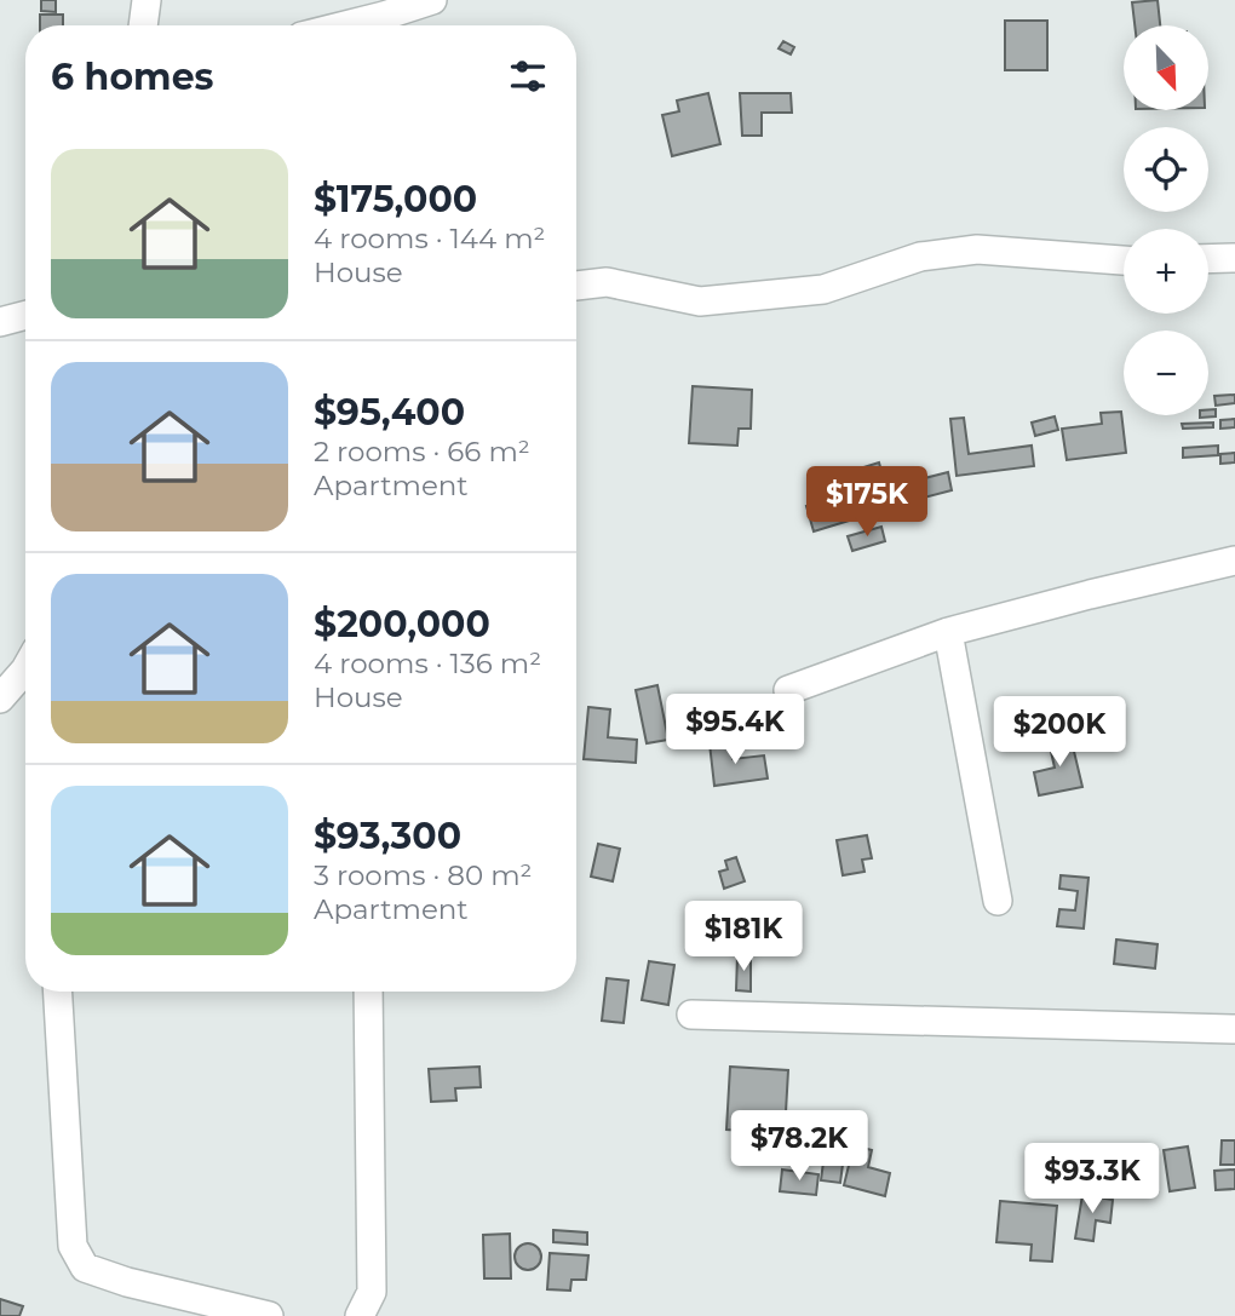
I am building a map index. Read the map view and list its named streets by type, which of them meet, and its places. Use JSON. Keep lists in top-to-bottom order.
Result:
{
  "north": "bottom right",
  "page": {
    "map_buttons": ["+", "−"],
    "heading": "6 homes",
    "list": [
      {
        "name": "$175,000",
        "note": "4 rooms · 144 m² · House"
      },
      {
        "name": "$95,400",
        "note": "2 rooms · 66 m² · Apartment"
      },
      {
        "name": "$200,000",
        "note": "4 rooms · 136 m² · House"
      },
      {
        "name": "$93,300",
        "note": "3 rooms · 80 m² · Apartment"
      }
    ],
    "price": [
      "$175K",
      "$95.4K",
      "$200K",
      "$181K",
      "$78.2K",
      "$93.3K"
    ]
  }
}
